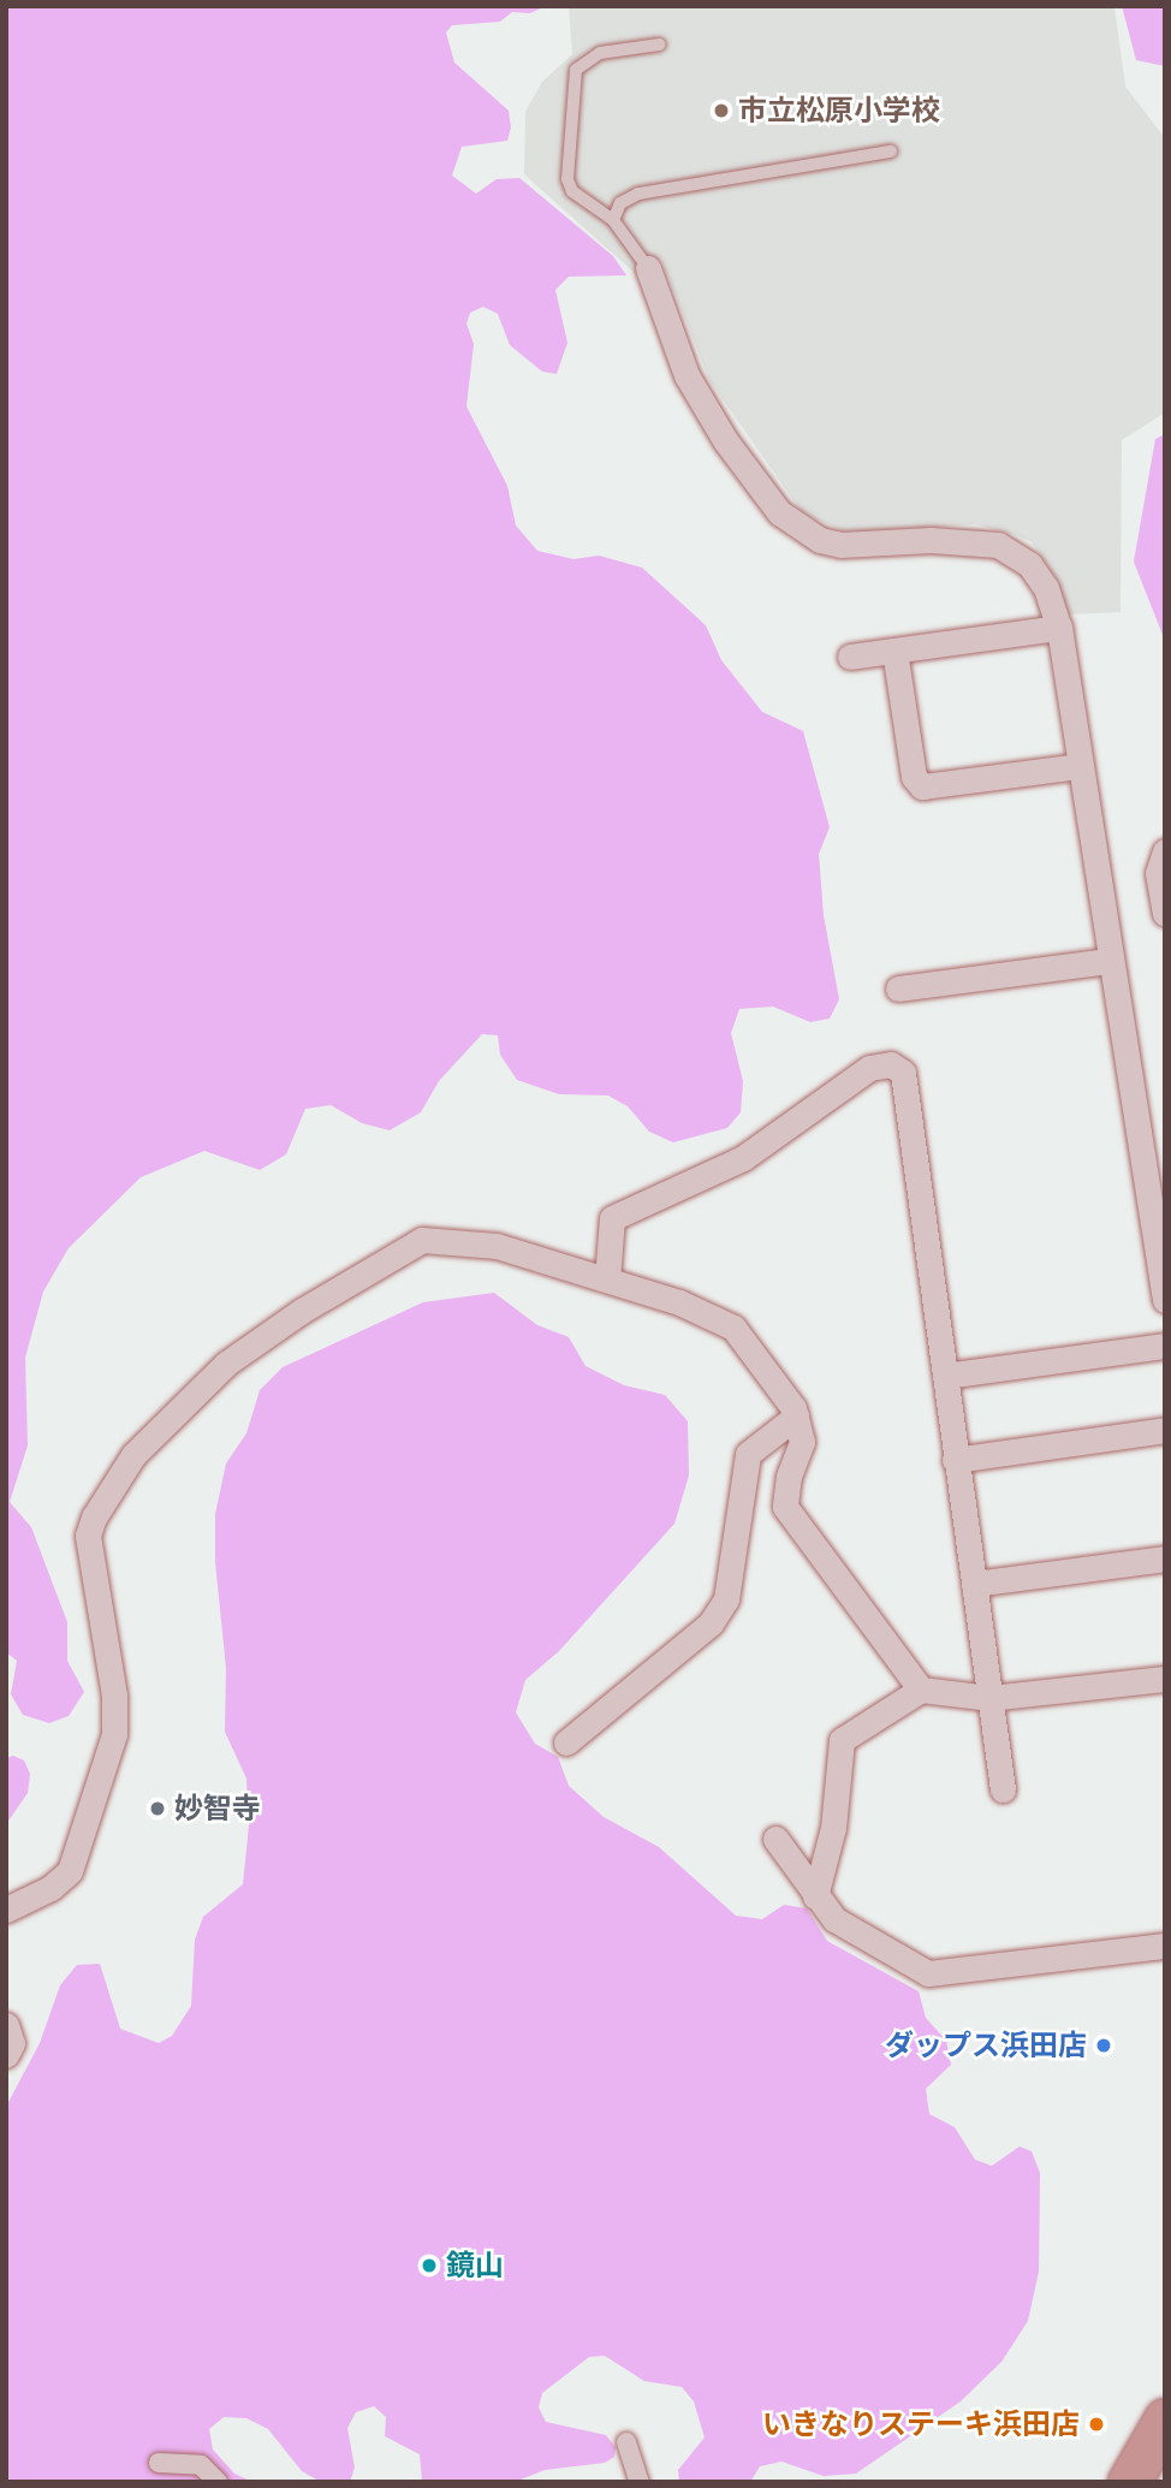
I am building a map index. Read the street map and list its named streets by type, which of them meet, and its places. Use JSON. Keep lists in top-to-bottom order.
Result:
{
  "places": [
    "市立松原小学校",
    "妙智寺",
    "ダップス浜田店",
    "鏡山",
    "いきなりステーキ浜田店"
  ]
}
